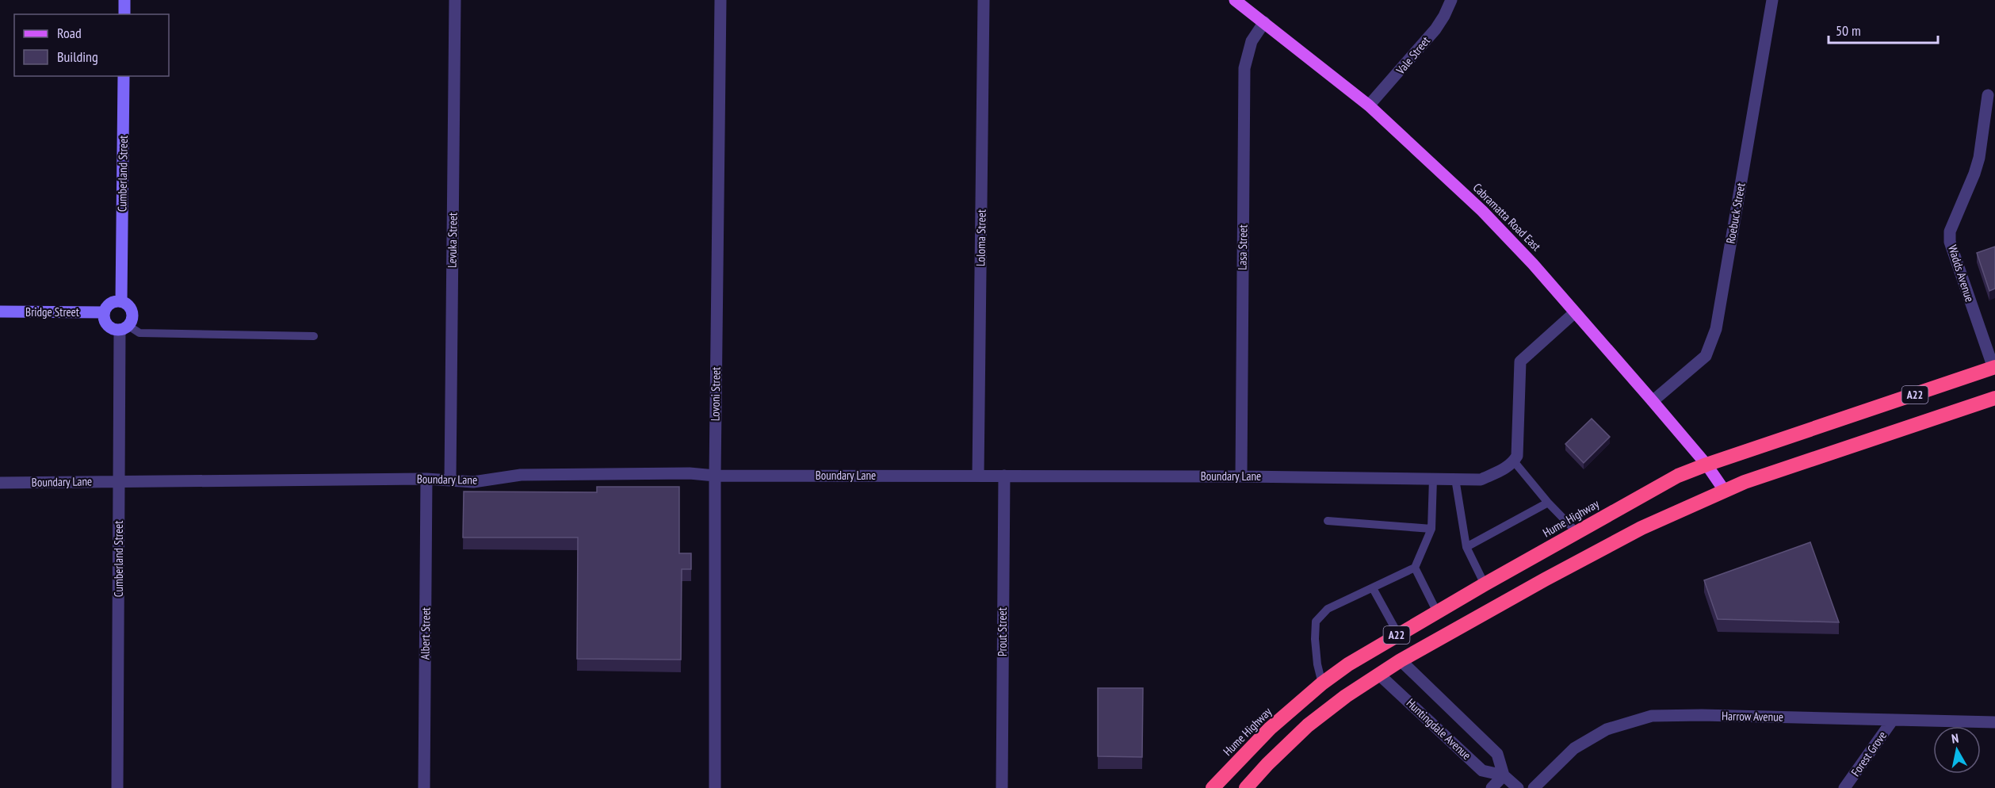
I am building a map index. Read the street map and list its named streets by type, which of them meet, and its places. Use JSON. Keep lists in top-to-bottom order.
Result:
{
  "streets": {
    "highway": ["A22", "Hume Highway"],
    "main road": ["Cabramatta Road East"],
    "street": [
      "Vale Street",
      "Cumberland Street",
      "Roebuck Street",
      "Loloma Street",
      "Levuka Street",
      "Lasa Street",
      "Wadds Avenue",
      "Bridge Street",
      "Lovoni Street",
      "Boundary Lane",
      "Prout Street",
      "Albert Street",
      "Harrow Avenue",
      "Huntingdale Avenue",
      "Forest Grove"
    ]
  },
  "crossings": [
    ["Vale Street", "Cabramatta Road East"],
    ["Cumberland Street", "Bridge Street"],
    ["Cumberland Street", "Boundary Lane"],
    ["Roebuck Street", "Cabramatta Road East"],
    ["Cabramatta Road East", "Lasa Street"],
    ["Cabramatta Road East", "A22"],
    ["Cabramatta Road East", "Hume Highway"],
    ["Loloma Street", "Boundary Lane"],
    ["Levuka Street", "Boundary Lane"],
    ["Lasa Street", "Boundary Lane"],
    ["Wadds Avenue", "Hume Highway"],
    ["Lovoni Street", "Boundary Lane"],
    ["A22", "Huntingdale Avenue"],
    ["Boundary Lane", "Prout Street"],
    ["Boundary Lane", "Albert Street"],
    ["Harrow Avenue", "Forest Grove"]
  ],
  "legend": ["Road", "Building"],
  "scale_bar": "50 m",
  "north": "top"
}
